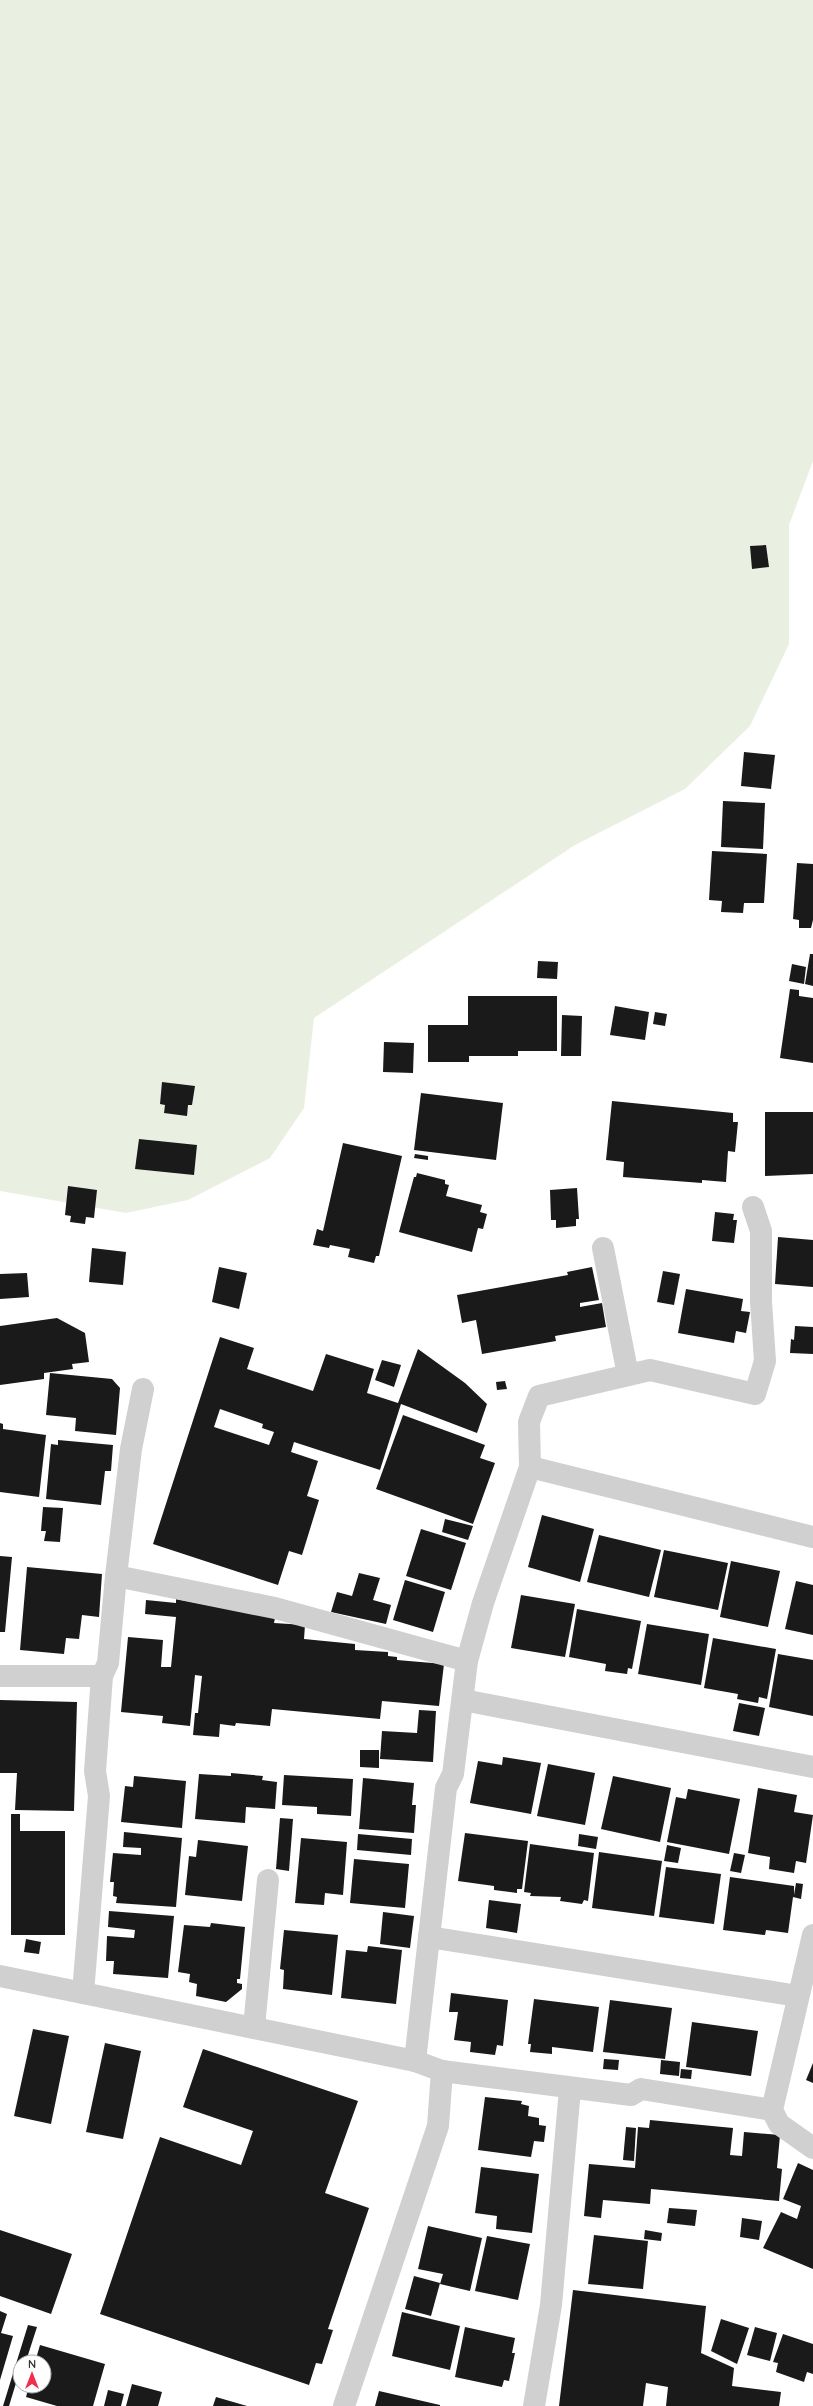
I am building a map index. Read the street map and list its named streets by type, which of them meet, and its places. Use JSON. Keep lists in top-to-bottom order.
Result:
{
  "north": "top"
}
